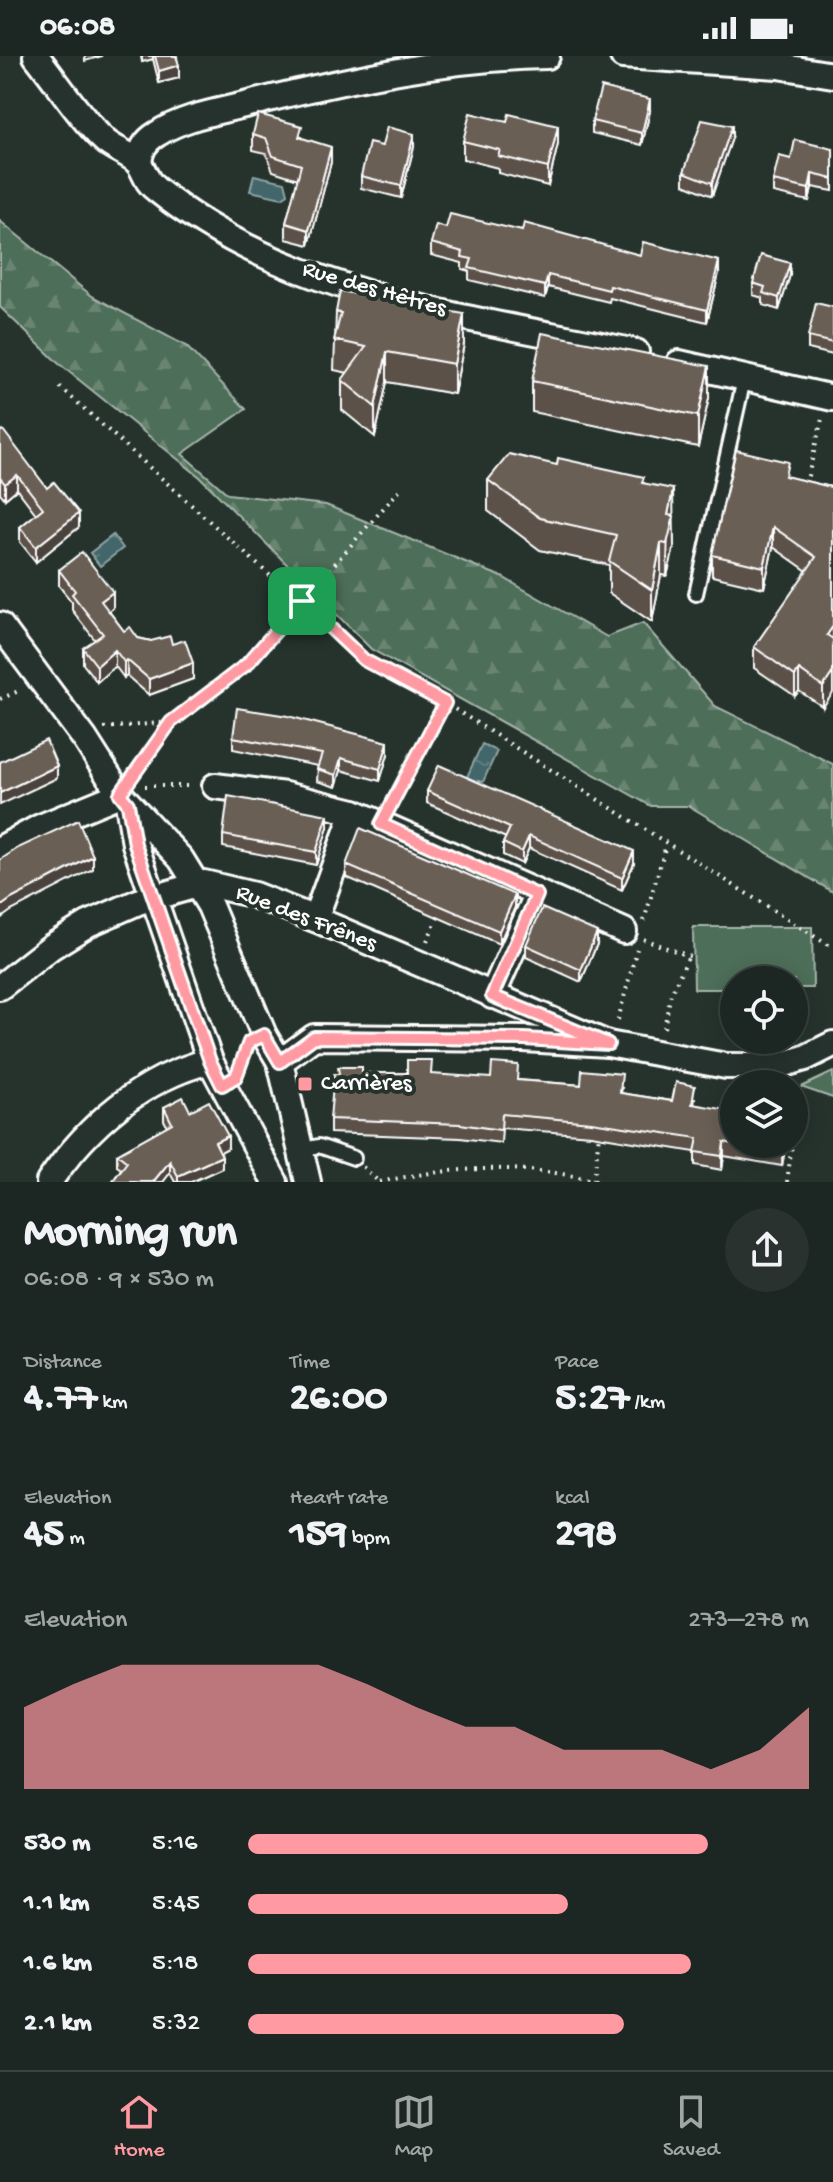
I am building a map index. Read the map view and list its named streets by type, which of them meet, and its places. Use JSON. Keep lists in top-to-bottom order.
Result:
{
  "streets": {
    "street": ["Rue des Hêtres", "Rue des Frênes"]
  },
  "places": {
    "transit": ["Carrières"]
  },
  "page": {
    "status": "06:08",
    "heading": ["Morning run", "06:08 · 9 × 530 m"],
    "stats": [
      ["Distance", "4.77 km"],
      ["Time", "26:00"],
      ["Pace", "5:27 /km"],
      ["Elevation", "45 m"],
      ["Heart rate", "159 bpm"],
      ["kcal", "298"]
    ],
    "chart": ["Elevation", "273–278 m"],
    "list": [
      {
        "name": "530 m",
        "note": "5:16"
      },
      {
        "name": "1.1 km",
        "note": "5:45"
      },
      {
        "name": "1.6 km",
        "note": "5:18"
      },
      {
        "name": "2.1 km",
        "note": "5:32"
      }
    ],
    "tabs": ["Home", "Map", "Saved"]
  }
}
